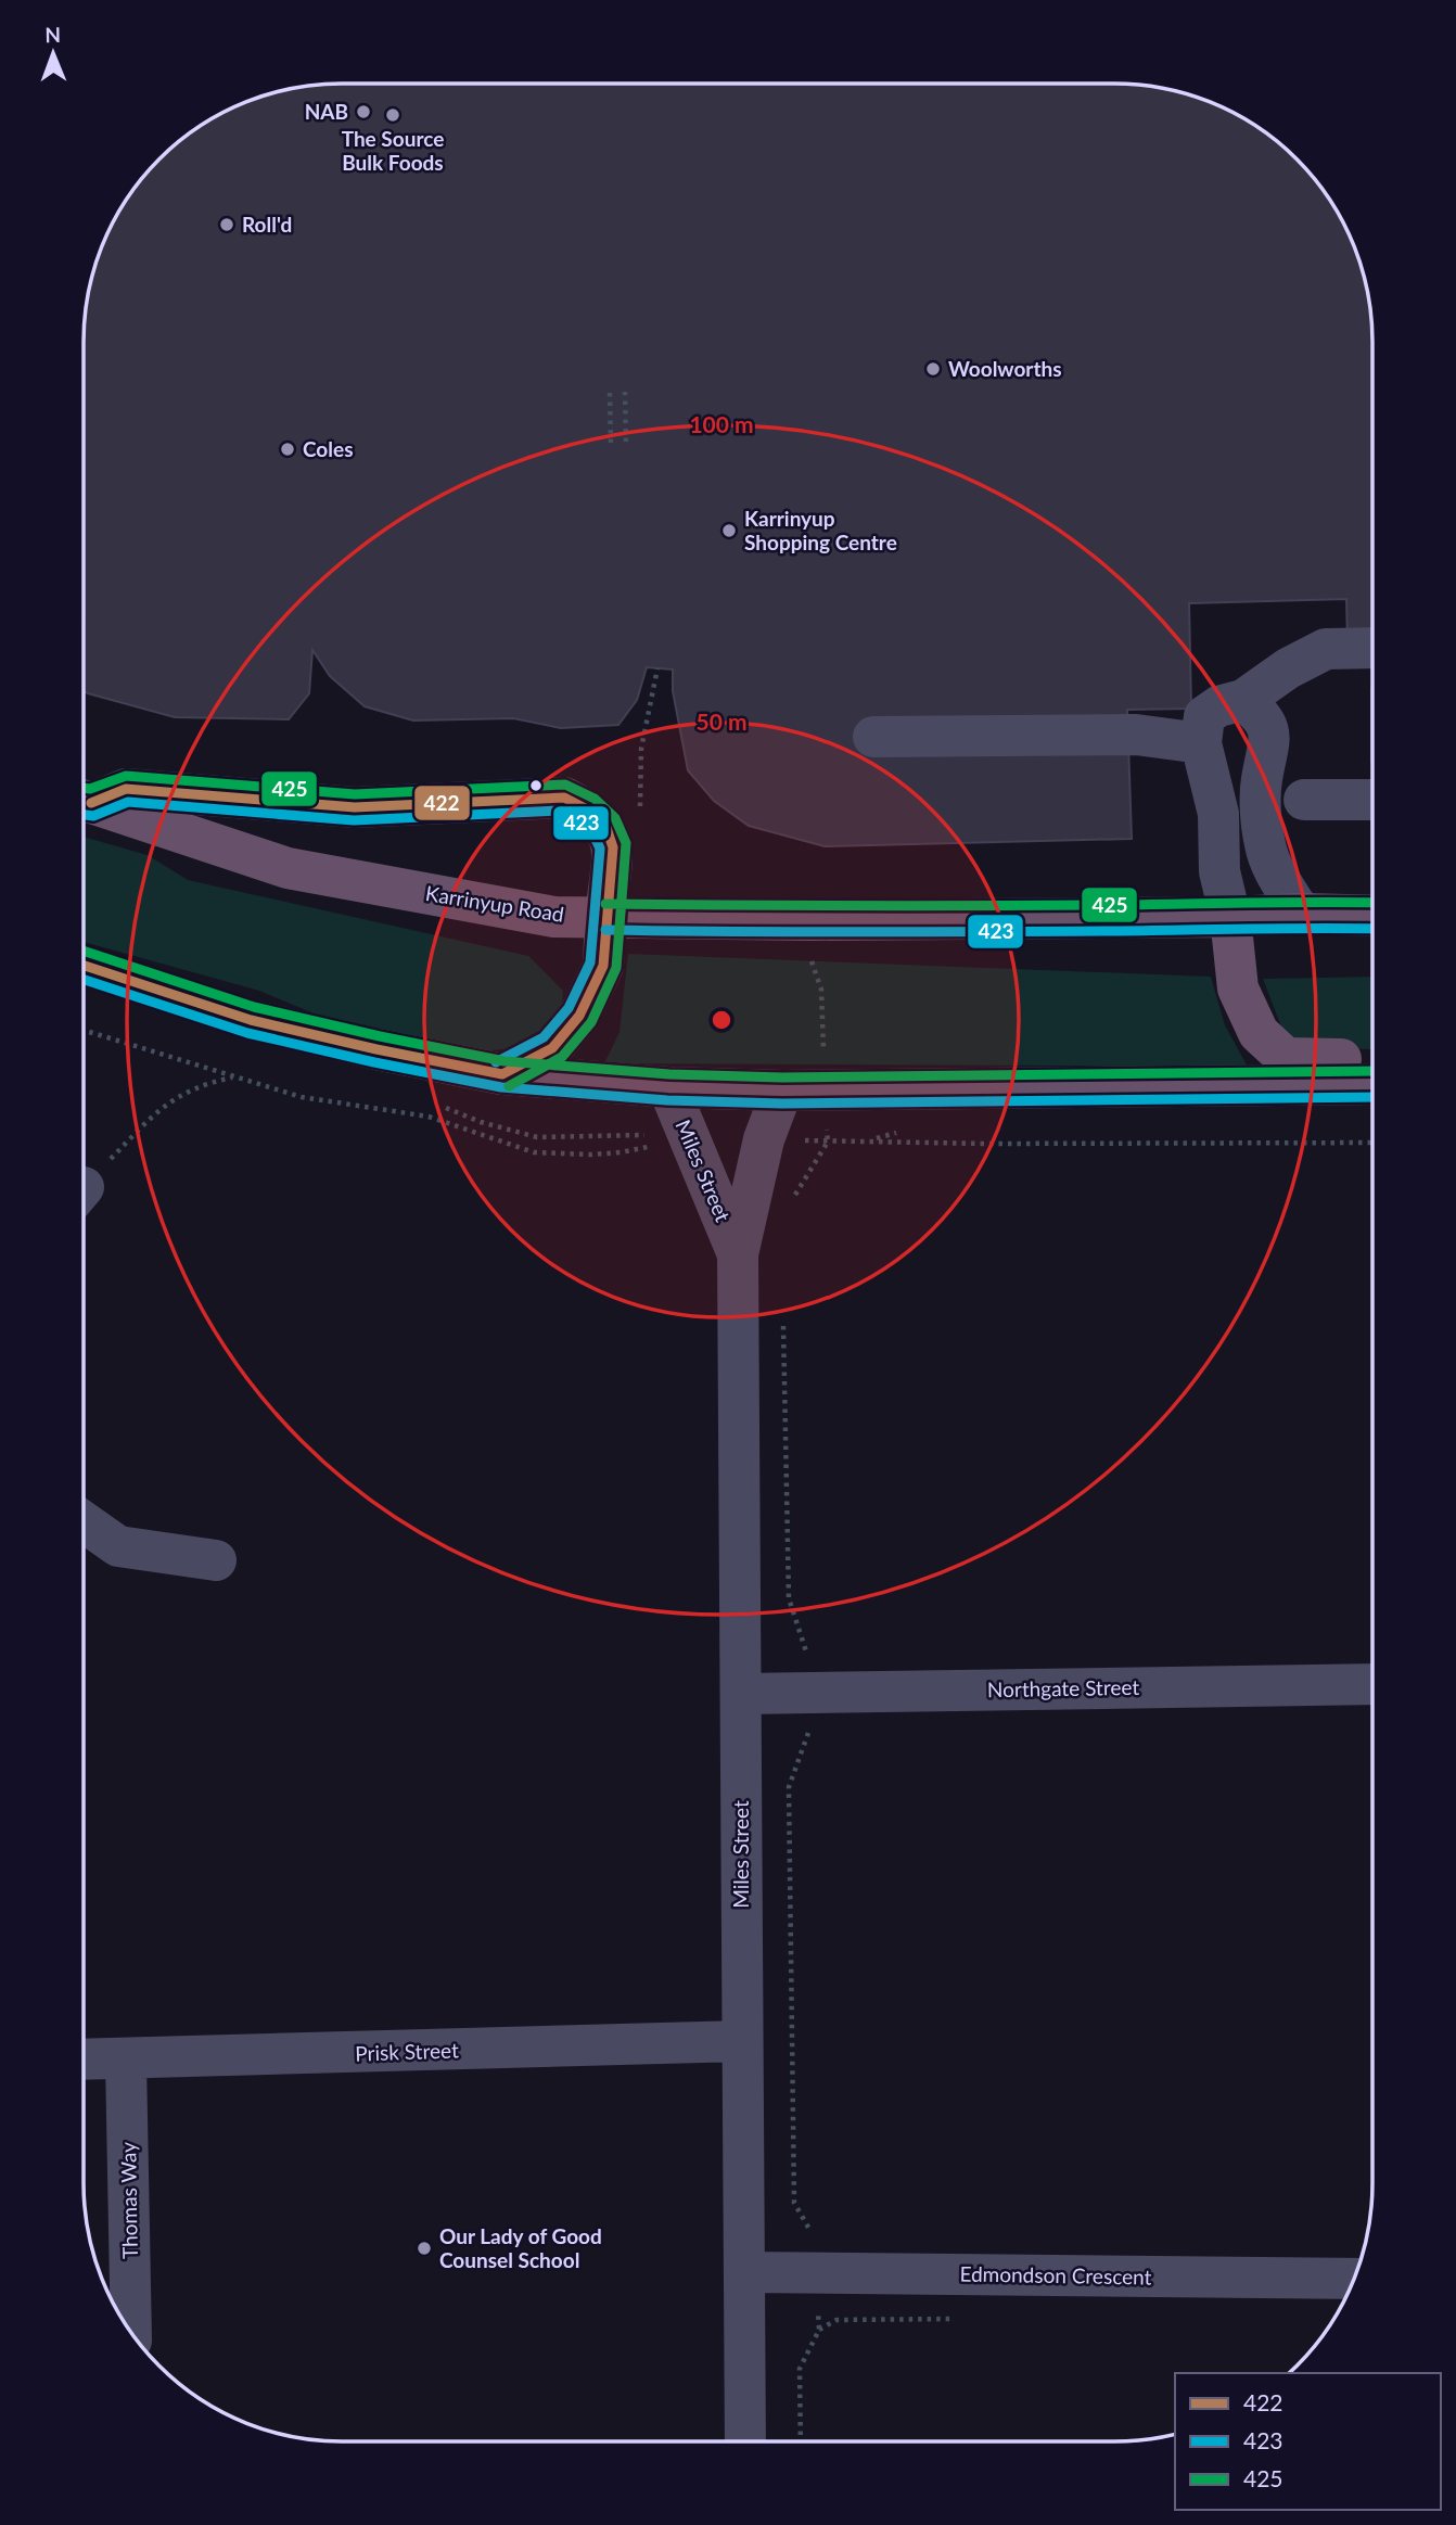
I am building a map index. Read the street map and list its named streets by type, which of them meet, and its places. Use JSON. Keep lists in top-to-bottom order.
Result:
{
  "streets": {
    "highway": ["Karrinyup Road"],
    "street": [
      "Miles Street",
      "Northgate Street",
      "Prisk Street",
      "Thomas Way",
      "Edmondson Crescent"
    ]
  },
  "crossings": [
    ["Miles Street", "Northgate Street"],
    ["Miles Street", "Prisk Street"],
    ["Miles Street", "Edmondson Crescent"],
    ["Prisk Street", "Thomas Way"]
  ],
  "places": [
    "NAB",
    "The Source Bulk Foods",
    "Roll'd",
    "Woolworths",
    "Coles",
    "Karrinyup Shopping Centre",
    "Our Lady of Good Counsel School"
  ],
  "lines": ["transit line 425", "transit line 422", "transit line 423"],
  "legend": ["422", "423", "425"],
  "north": "top",
  "rings": ["100 m", "50 m"]
}
